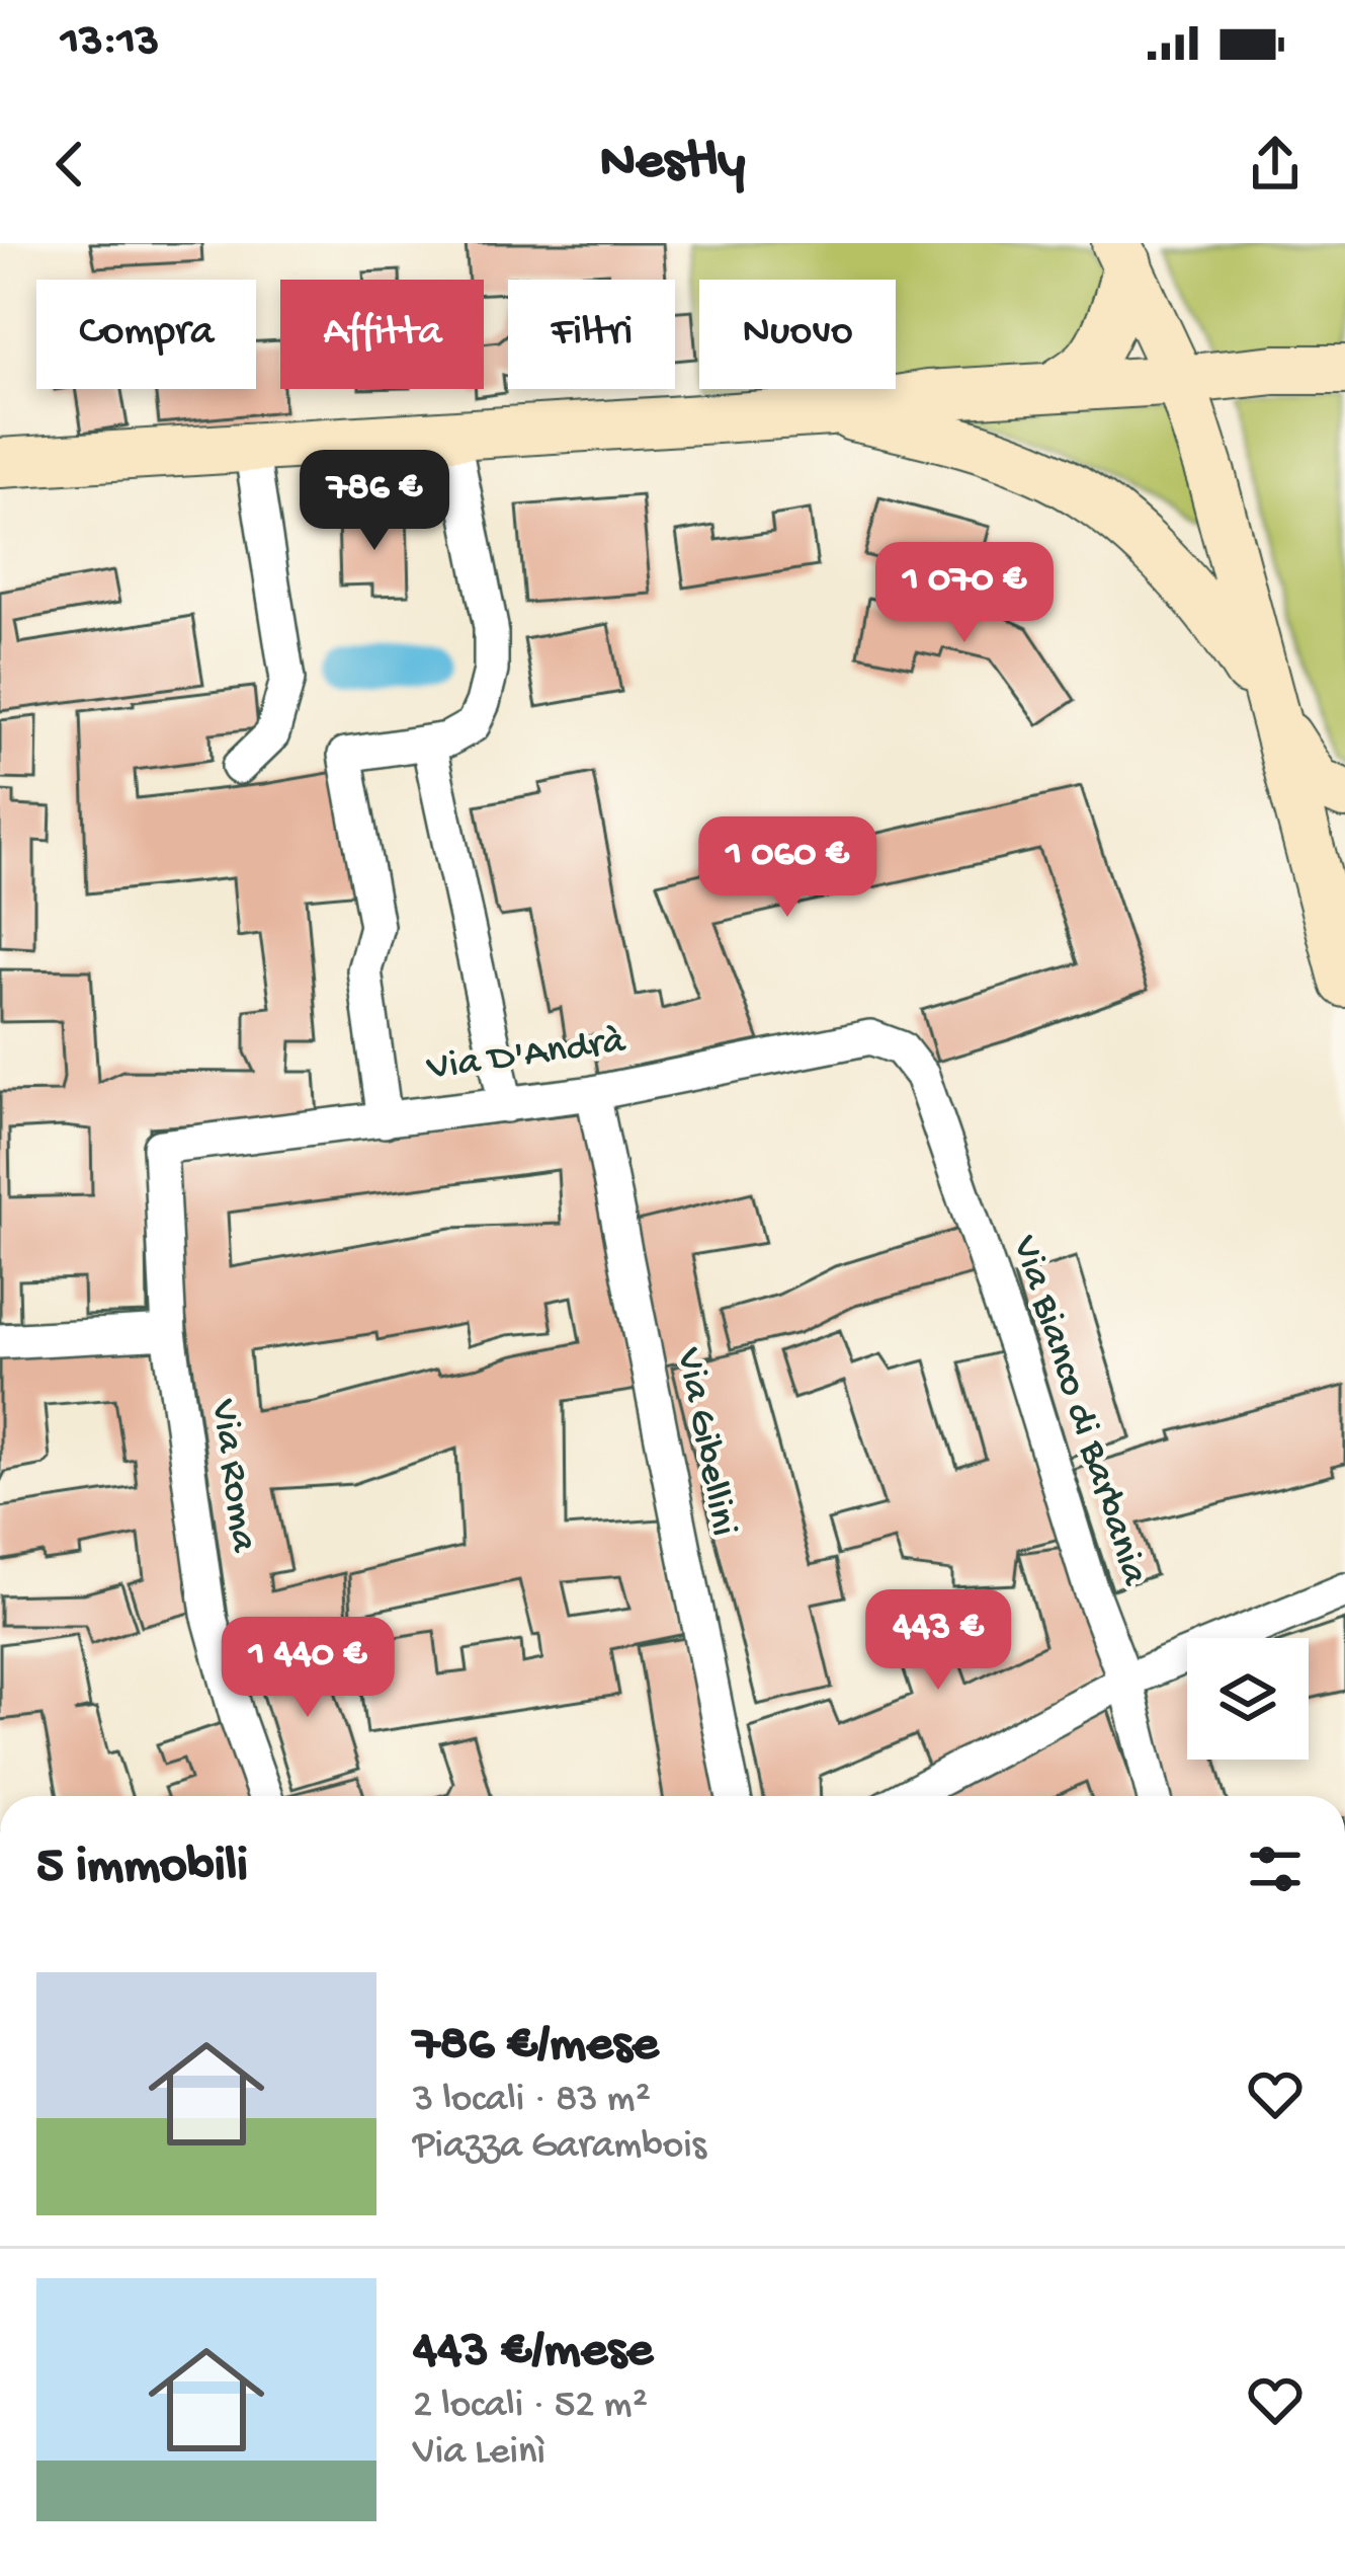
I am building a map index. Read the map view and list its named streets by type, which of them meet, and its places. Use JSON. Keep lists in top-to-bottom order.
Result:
{
  "streets": {
    "street": [
      "Via D'Andrà",
      "Via Bianco di Barbania",
      "Via Gibellini",
      "Via Roma"
    ]
  },
  "crossings": [
    ["Via D'Andrà", "Via Bianco di Barbania"],
    ["Via D'Andrà", "Via Gibellini"],
    ["Via D'Andrà", "Via Roma"]
  ],
  "page": {
    "status": "13:13",
    "header": "Nestly",
    "chip": [
      "Compra",
      "Affitta",
      "Filtri",
      "Nuovo"
    ],
    "price": [
      "786 €",
      "1 070 €",
      "1 060 €",
      "443 €",
      "1 440 €"
    ],
    "heading": "5 immobili",
    "list": [
      {
        "name": "786 €/mese",
        "note": "3 locali · 83 m² · Piazza Garambois"
      },
      {
        "name": "443 €/mese",
        "note": "2 locali · 52 m² · Via Leinì"
      }
    ]
  }
}
